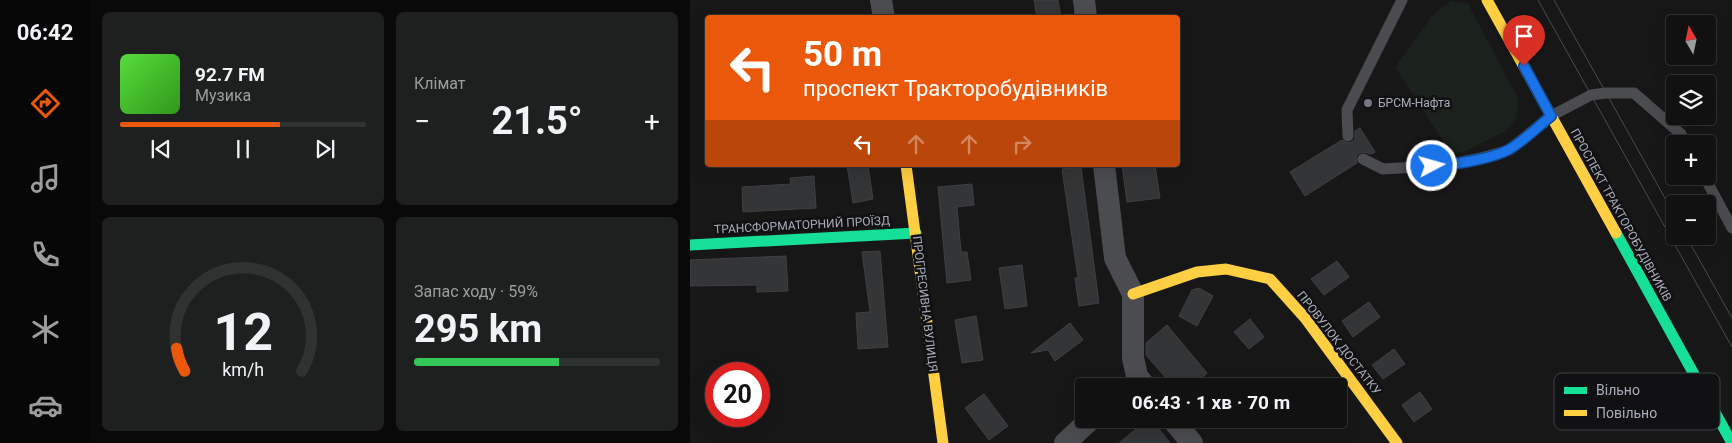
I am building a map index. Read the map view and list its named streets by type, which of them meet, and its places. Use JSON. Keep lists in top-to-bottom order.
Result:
{
  "streets": {
    "street": [
      "ПРОСПЕКТ ТРАКТОРОБУДІВНИКІВ",
      "ТРАНСФОРМАТОРНИЙ ПРОЇЗД",
      "ПРОГРЕСИВНА ВУЛИЦЯ",
      "ПРОВУЛОК ДОСТАТКУ"
    ]
  },
  "crossings": [
    ["ТРАНСФОРМАТОРНИЙ ПРОЇЗД", "ПРОГРЕСИВНА ВУЛИЦЯ"]
  ],
  "places": ["БРСМ-Нафта"],
  "legend": ["Вільно", "Повільно"],
  "north": "top",
  "page": {
    "tabs": "06:42",
    "tile": [
      "Клімат",
      ["Запас ходу · 59%", "295 km"]
    ],
    "map_buttons": ["+", "−"],
    "turn": ["50 m", "проспект Тракторобудівників"],
    "song": ["92.7 FM", "Музика"],
    "heat": ["−", "21.5°", "+"],
    "limit": "20",
    "trip": "06:43 · 1 хв · 70 m",
    "gauge": ["12", "km/h"]
  }
}
